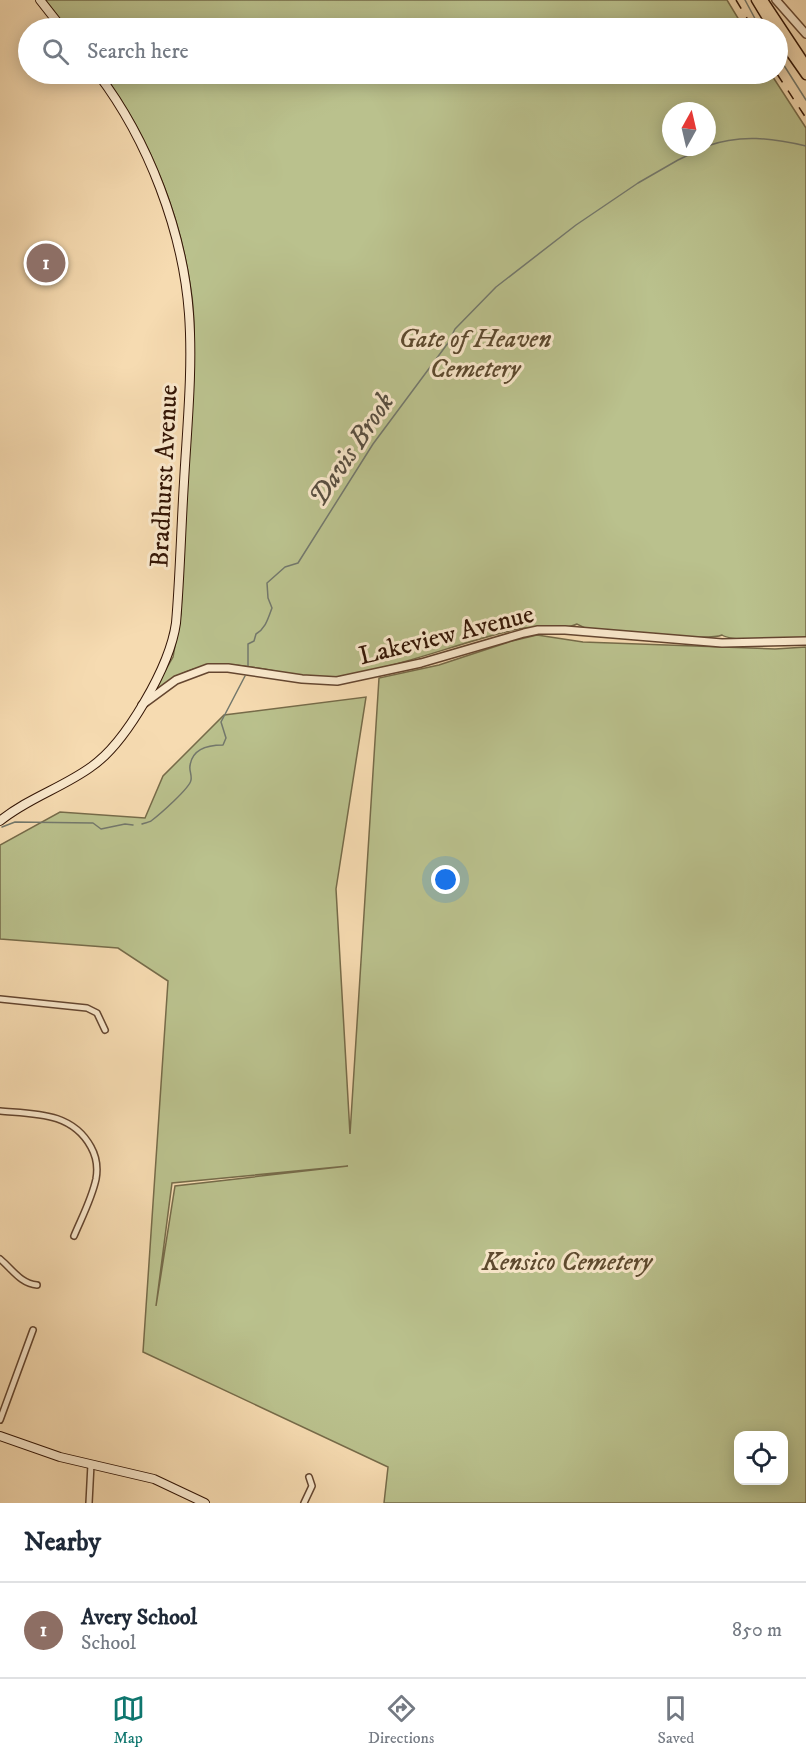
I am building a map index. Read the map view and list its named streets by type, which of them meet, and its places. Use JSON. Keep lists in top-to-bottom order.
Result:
{
  "streets": {
    "main road": ["Bradhurst Avenue"],
    "street": ["Lakeview Avenue"]
  },
  "crossings": [
    ["Bradhurst Avenue", "Lakeview Avenue"]
  ],
  "water": ["Davis Brook"],
  "parks": ["Gate of Heaven Cemetery", "Kensico Cemetery"],
  "north": "top",
  "page": {
    "search": "Search here",
    "pins": "1",
    "heading": "Nearby",
    "list": [
      {
        "mark": "1",
        "name": "Avery School",
        "note": "School",
        "value": "850 m"
      }
    ],
    "nav": ["Map", "Directions", "Saved"]
  }
}
